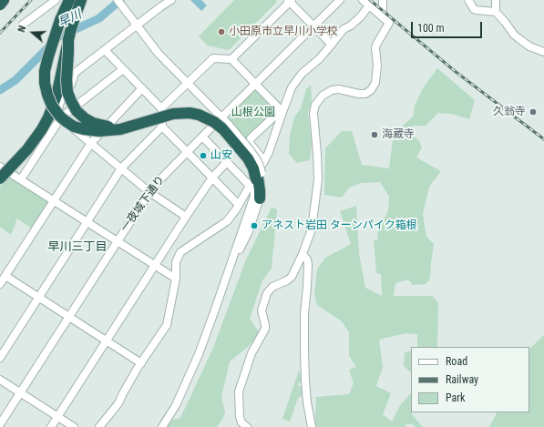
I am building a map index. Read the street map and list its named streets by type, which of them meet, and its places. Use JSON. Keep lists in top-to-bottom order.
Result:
{
  "streets": {
    "street": ["一夜城下通り"]
  },
  "districts": ["早川三丁目"],
  "water": ["早川"],
  "parks": ["山根公園"],
  "places": [
    "小田原市立早川小学校",
    "久翁寺",
    "海蔵寺",
    "山安",
    "アネスト岩田 ターンパイク箱根"
  ],
  "legend": ["Road", "Railway", "Park"],
  "scale_bar": "100 m",
  "north": "left"
}
